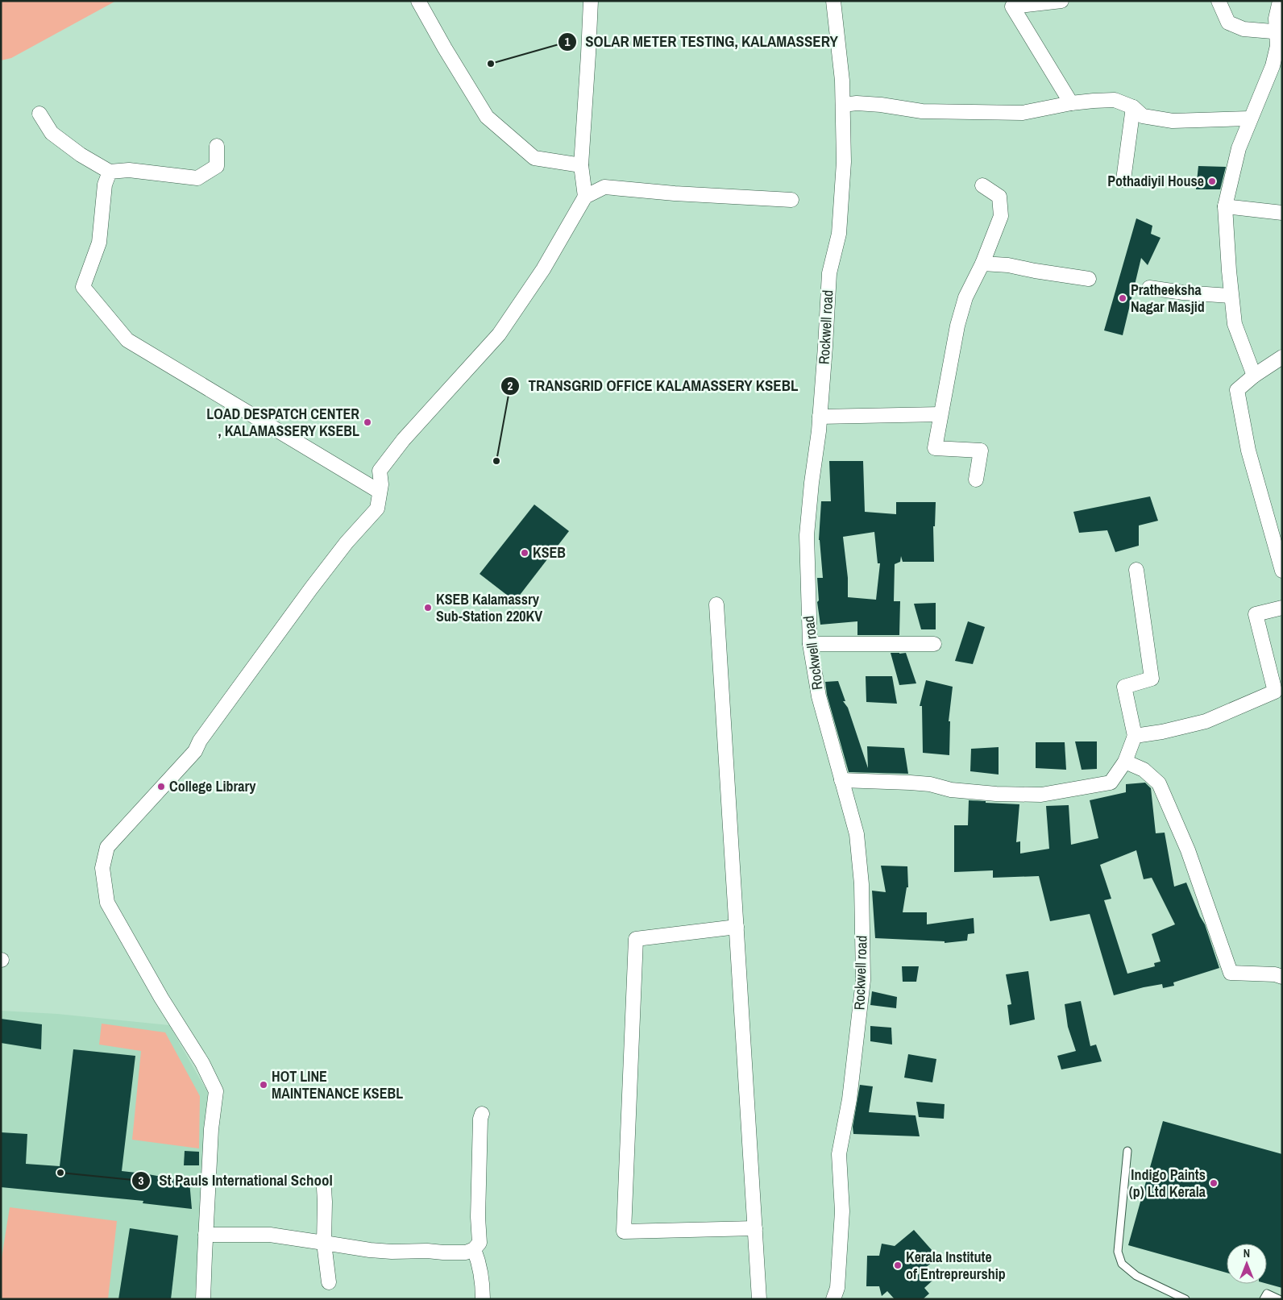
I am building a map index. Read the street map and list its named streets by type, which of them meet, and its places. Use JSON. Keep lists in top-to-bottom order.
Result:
{
  "streets": {
    "street": ["Rockwell road"]
  },
  "places": [
    "SOLAR METER TESTING, KALAMASSERY",
    "Pothadiyil House",
    "Pratheeksha Nagar Masjid",
    "LOAD DESPATCH CENTER , KALAMASSERY KSEBL",
    "TRANSGRID OFFICE KALAMASSERY KSEBL",
    "KSEB",
    "KSEB Kalamassry Sub-Station 220KV",
    "College Library",
    "HOT LINE MAINTENANCE KSEBL",
    "St Pauls International School",
    "Indigo Paints (p) Ltd Kerala",
    "Kerala Institute of Entrepreurship"
  ],
  "north": "top"
}
